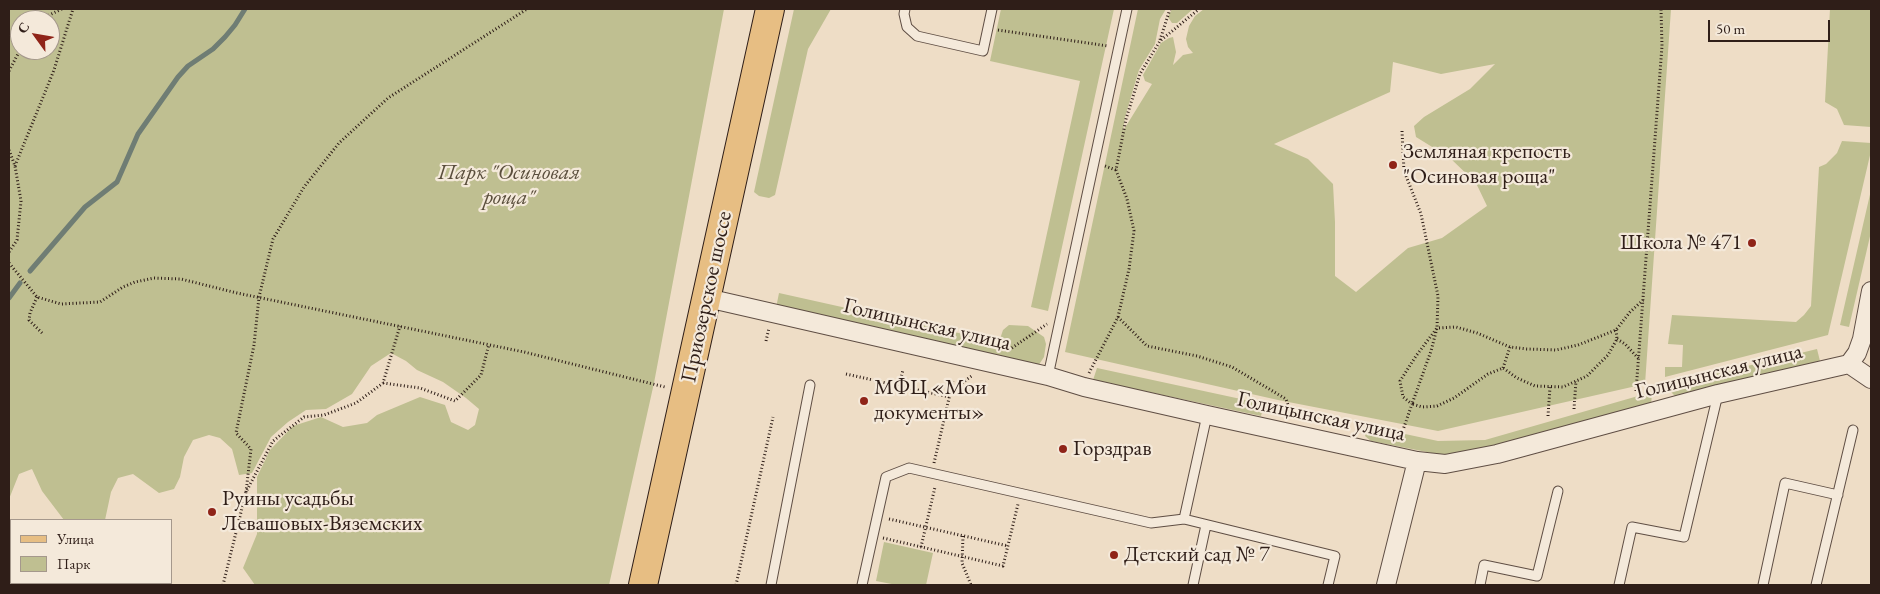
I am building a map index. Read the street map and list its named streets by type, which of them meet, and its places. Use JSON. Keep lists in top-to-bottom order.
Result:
{
  "streets": {
    "main road": ["Приозерское шоссе"],
    "street": ["Голицынская улица"]
  },
  "crossings": [
    ["Приозерское шоссе", "Голицынская улица"]
  ],
  "parks": ["Парк \"Осиновая роща\""],
  "places": [
    "Земляная крепость \"Осиновая роща\"",
    "Школа № 471",
    "МФЦ «Мои документы»",
    "Горздрав",
    "Руины усадьбы Левашовых-Вяземских",
    "Детский сад № 7"
  ],
  "legend": ["Улица", "Парк"],
  "scale_bar": "50 m",
  "north": "top left"
}
